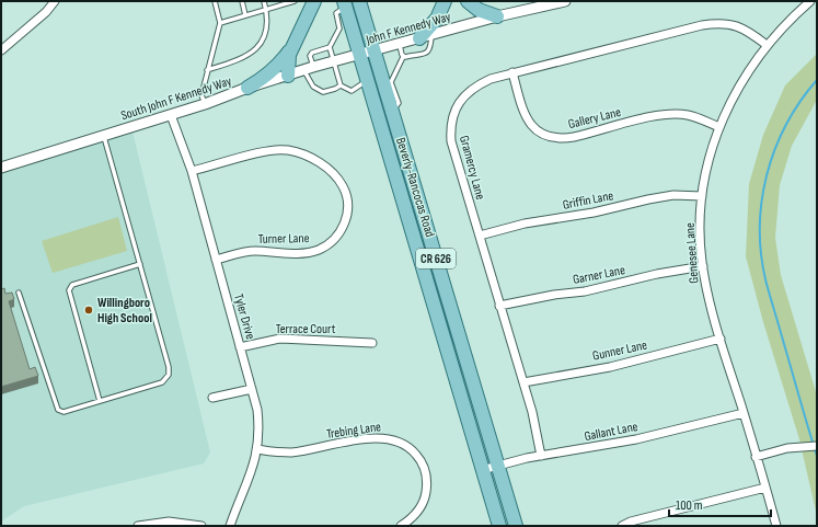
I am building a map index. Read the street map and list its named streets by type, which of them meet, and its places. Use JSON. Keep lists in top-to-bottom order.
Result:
{
  "streets": {
    "main road": ["Beverly-Rancocas Road", "CR 626"],
    "street": [
      "John F Kennedy Way",
      "South John F Kennedy Way",
      "Gallery Lane",
      "Gramercy Lane",
      "Griffin Lane",
      "Turner Lane",
      "Genesee Lane",
      "Garner Lane",
      "Tyler Drive",
      "Terrace Court",
      "Gunner Lane",
      "Trebing Lane",
      "Gallant Lane"
    ]
  },
  "crossings": [
    ["John F Kennedy Way", "South John F Kennedy Way"],
    ["John F Kennedy Way", "Beverly-Rancocas Road"],
    ["South John F Kennedy Way", "Beverly-Rancocas Road"],
    ["South John F Kennedy Way", "Tyler Drive"],
    ["Gallery Lane", "Gramercy Lane"],
    ["Gallery Lane", "Genesee Lane"],
    ["Gramercy Lane", "Griffin Lane"],
    ["Gramercy Lane", "Genesee Lane"],
    ["Gramercy Lane", "Garner Lane"],
    ["Gramercy Lane", "Gunner Lane"],
    ["Gramercy Lane", "Gallant Lane"],
    ["Beverly-Rancocas Road", "Gallant Lane"],
    ["Griffin Lane", "Genesee Lane"],
    ["Turner Lane", "Tyler Drive"],
    ["Genesee Lane", "Garner Lane"],
    ["Genesee Lane", "Gunner Lane"],
    ["Genesee Lane", "Gallant Lane"],
    ["Tyler Drive", "Terrace Court"],
    ["Tyler Drive", "Trebing Lane"]
  ],
  "places": ["Willingboro High School"],
  "scale_bar": "100 m"
}
